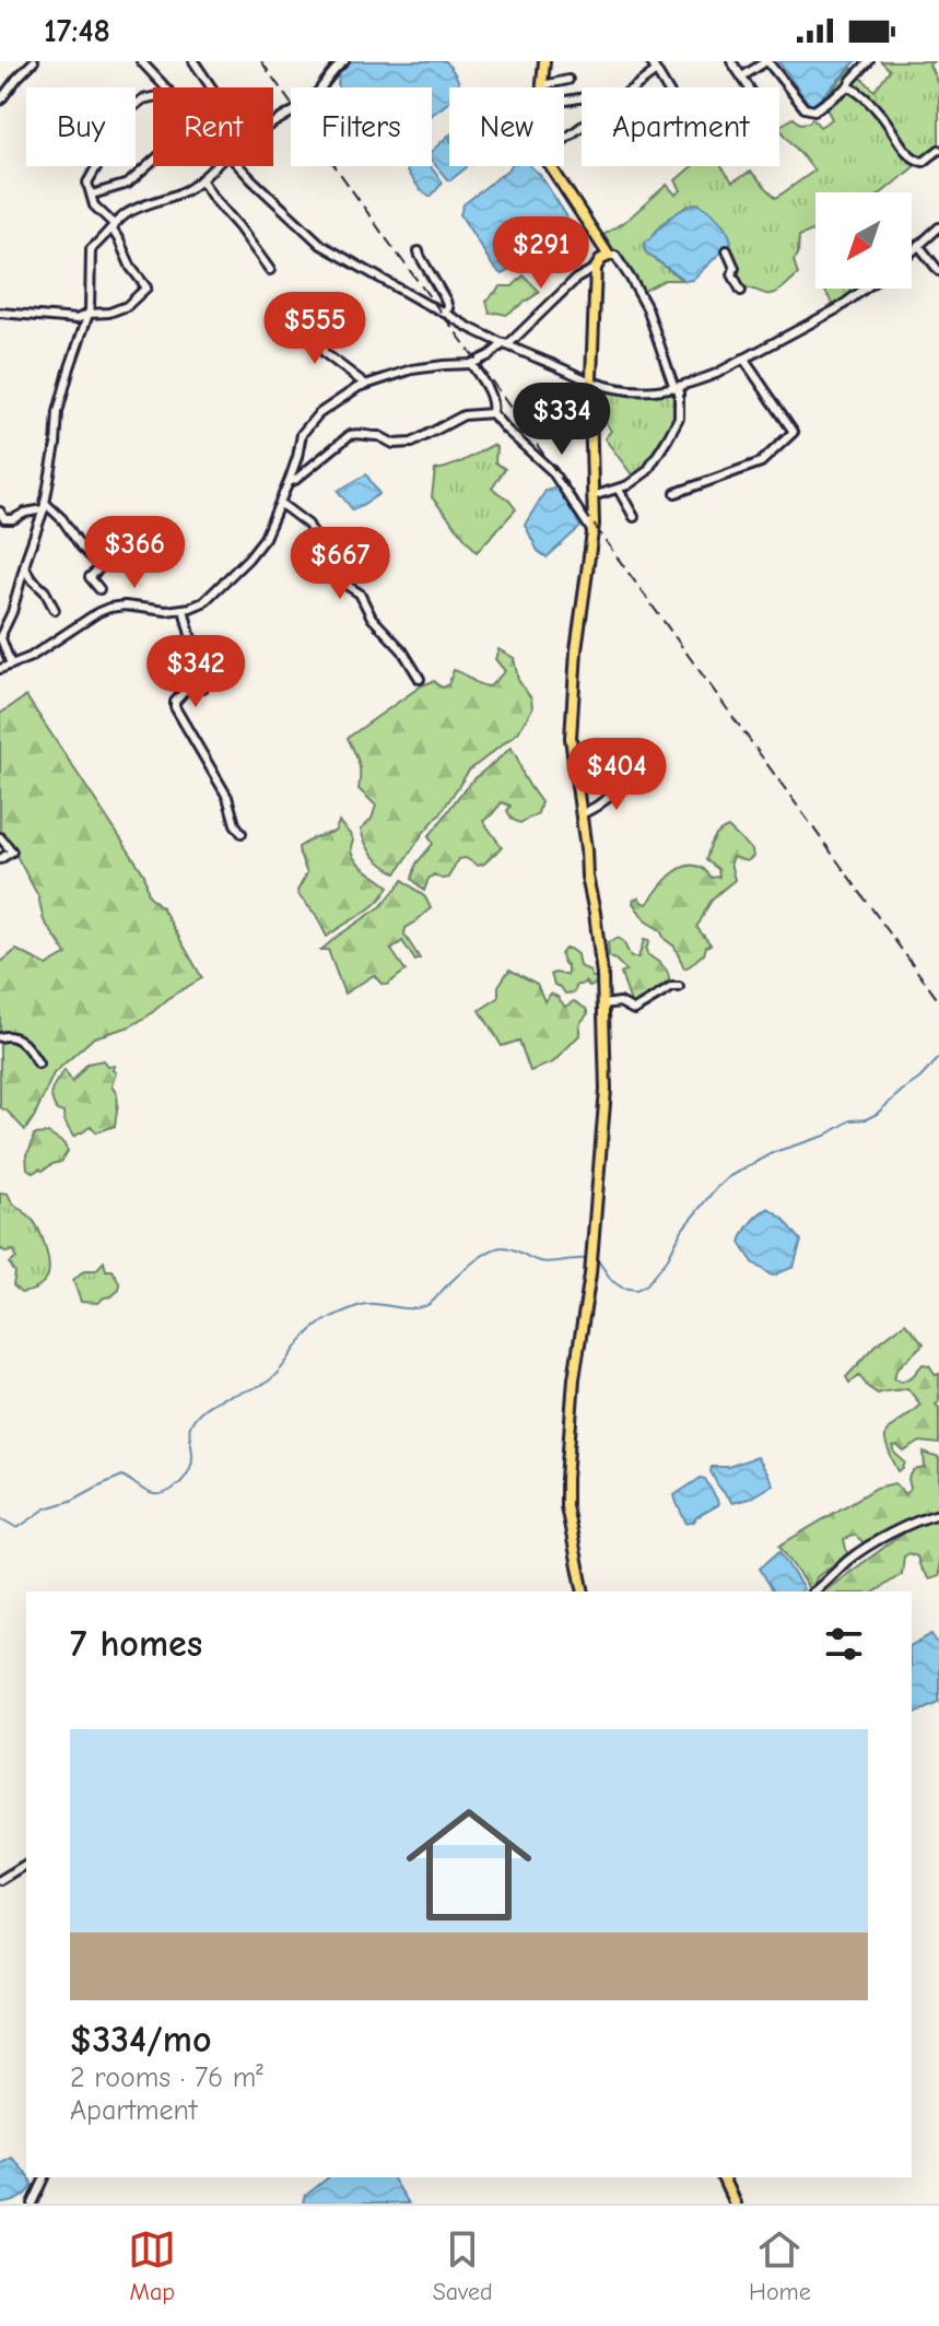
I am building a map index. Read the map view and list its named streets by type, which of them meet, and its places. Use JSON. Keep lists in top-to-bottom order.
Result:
{
  "north": "bottom left",
  "page": {
    "status": "17:48",
    "chip": [
      "Buy",
      "Rent",
      "Filters",
      "New",
      "Apartment"
    ],
    "price": [
      "$291",
      "$555",
      "$334",
      "$366",
      "$667",
      "$342",
      "$404"
    ],
    "heading": "7 homes",
    "list": [
      {
        "name": "$334/mo",
        "note": "2 rooms · 76 m² · Apartment"
      }
    ],
    "tabs": ["Map", "Saved", "Home"]
  }
}
